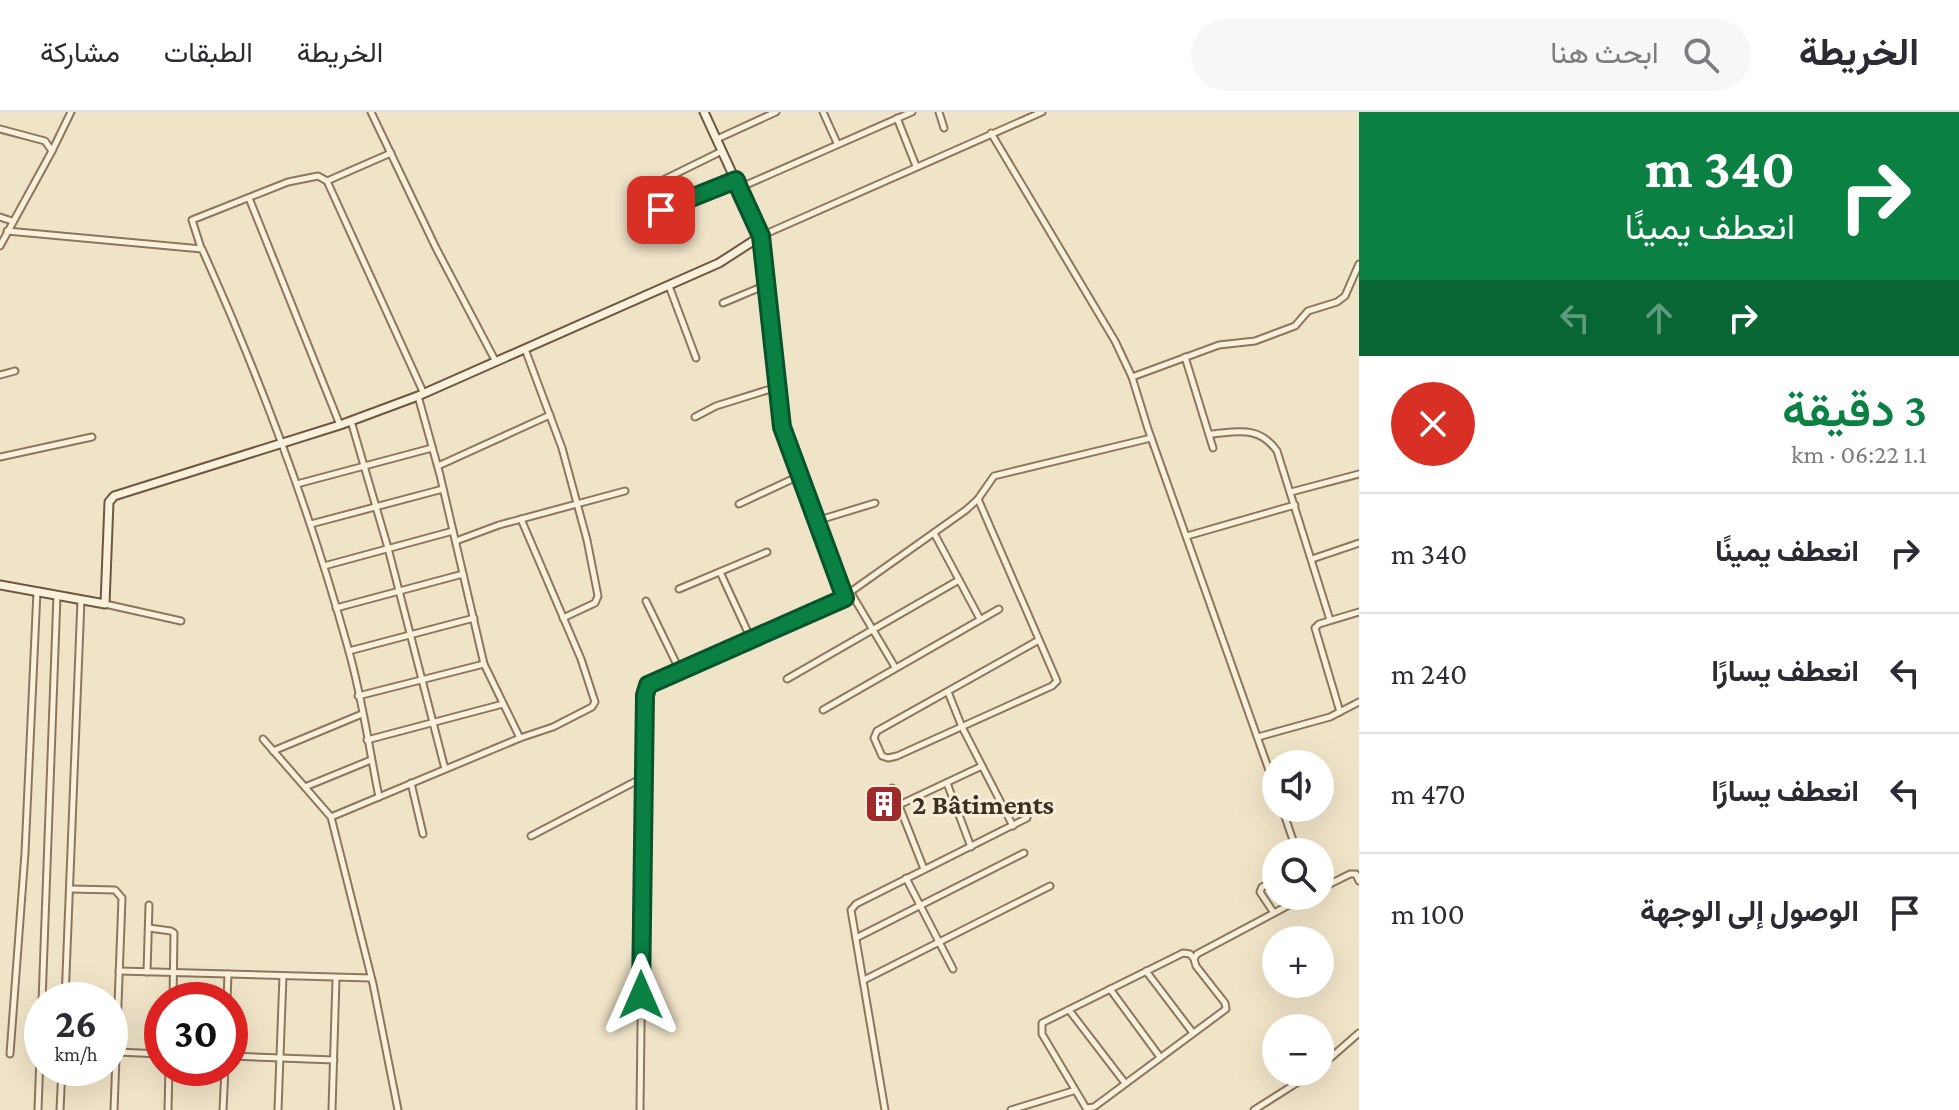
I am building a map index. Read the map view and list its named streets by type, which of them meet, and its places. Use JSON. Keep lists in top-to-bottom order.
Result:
{
  "places": {
    "building": ["2 Bâtiments"]
  },
  "page": {
    "header": "الخريطة",
    "search": "ابحث هنا",
    "nav": ["الخريطة", "الطبقات", "مشاركة"],
    "turn": ["340 m", "انعطف يمينًا"],
    "heading": ["3 دقيقة", "1.1 km · 06:22"],
    "list": [
      {
        "name": "انعطف يمينًا",
        "value": "340 m"
      },
      {
        "name": "انعطف يسارًا",
        "value": "240 m"
      },
      {
        "name": "انعطف يسارًا",
        "value": "470 m"
      },
      {
        "name": "الوصول إلى الوجهة",
        "value": "100 m"
      }
    ],
    "map_buttons": ["+", "−"],
    "speed": "26 km/h",
    "limit": "30"
  }
}
